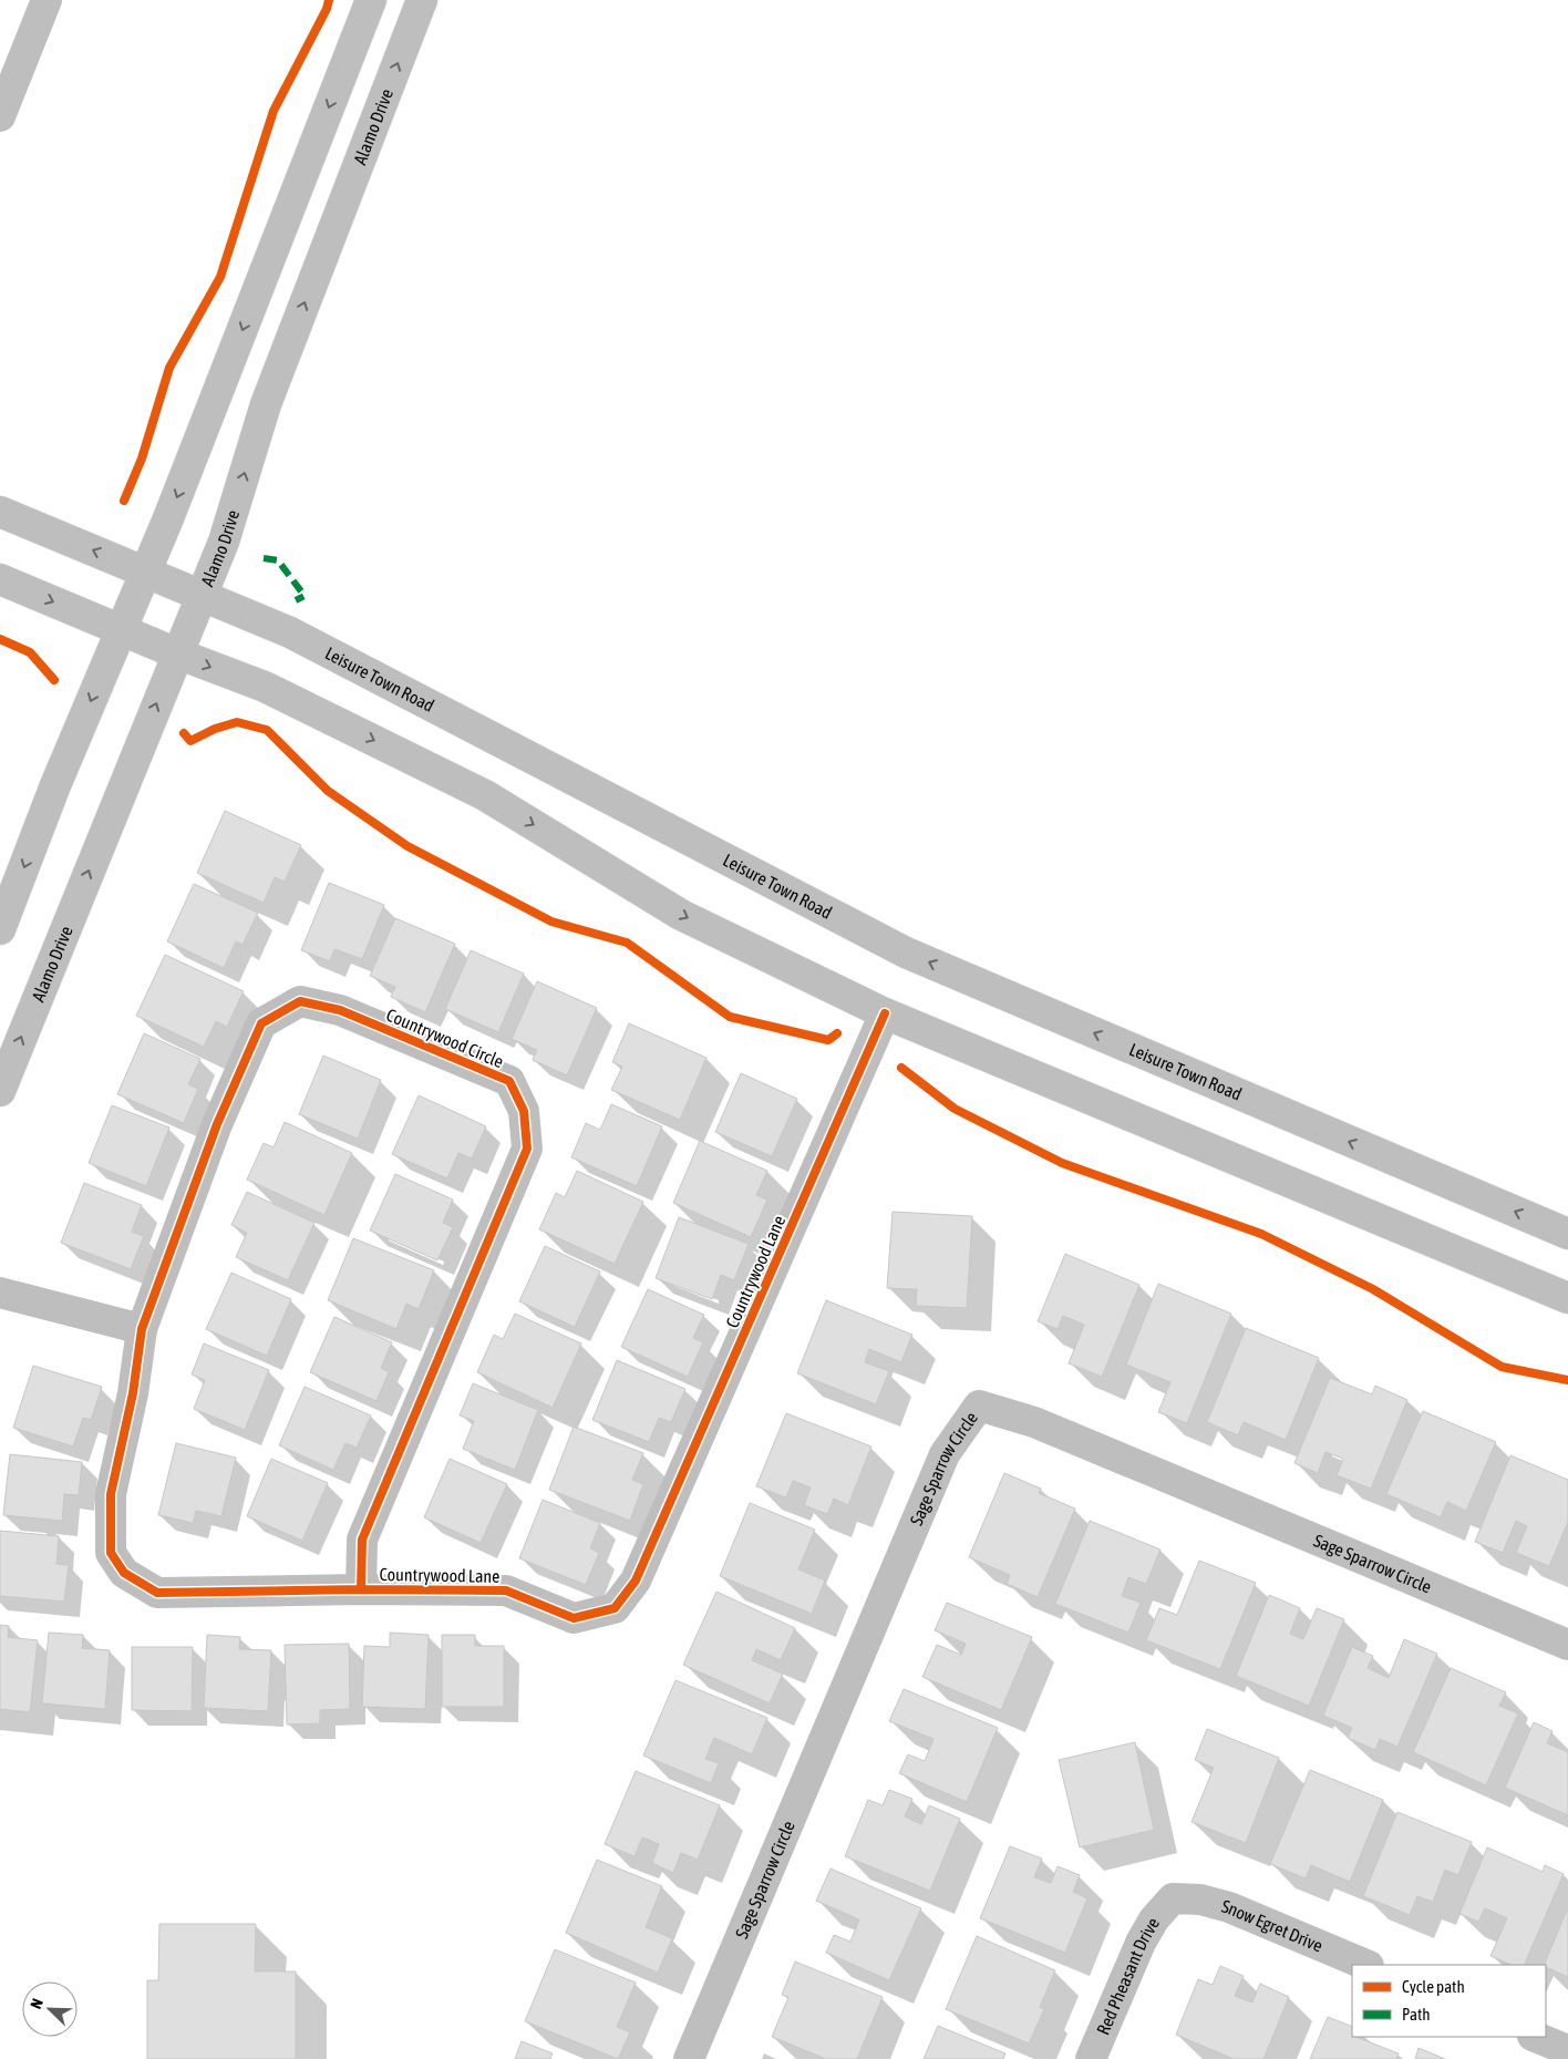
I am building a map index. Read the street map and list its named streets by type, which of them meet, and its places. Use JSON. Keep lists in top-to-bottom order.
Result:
{
  "streets": {
    "main road": [
      "Alamo Drive",
      "Leisure Town Road",
      "Countrywood Circle",
      "Countrywood Lane",
      "Sage Sparrow Circle",
      "Snow Egret Drive",
      "Red Pheasant Drive"
    ]
  },
  "crossings": [
    ["Alamo Drive", "Leisure Town Road"],
    ["Countrywood Circle", "Countrywood Lane"],
    ["Snow Egret Drive", "Red Pheasant Drive"]
  ],
  "legend": ["Cycle path", "Path"],
  "north": "top left"
}
